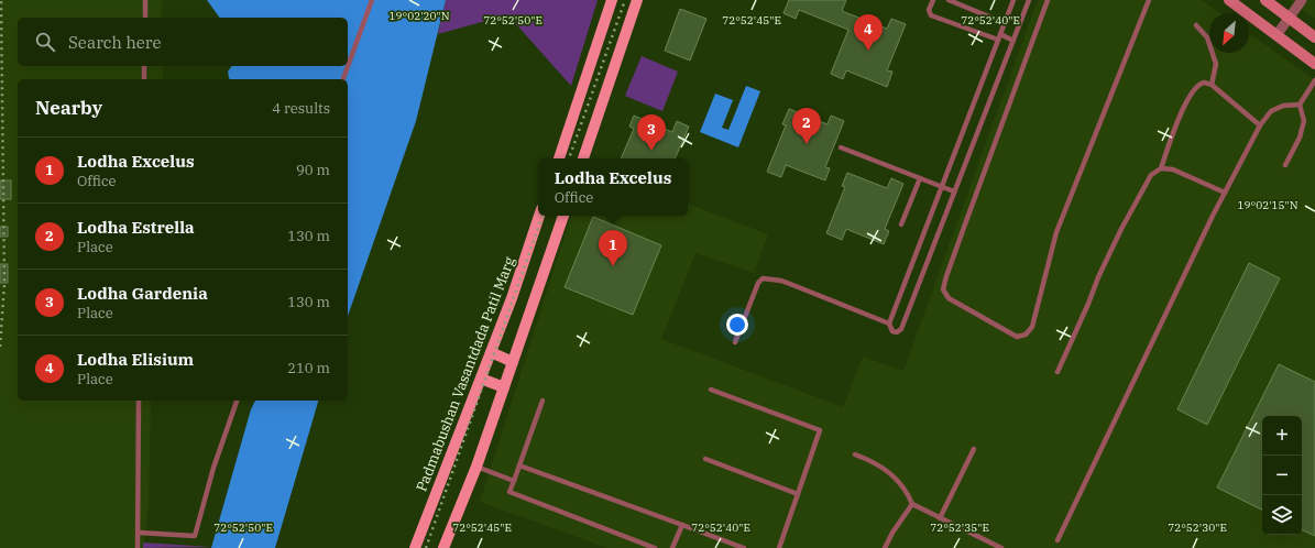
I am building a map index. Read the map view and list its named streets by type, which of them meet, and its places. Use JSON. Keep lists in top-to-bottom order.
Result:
{
  "streets": {
    "main road": ["Padmabushan Vasantdada Patil Marg"]
  },
  "north": "bottom left",
  "page": {
    "pins": [
      "4",
      "2",
      "3",
      "1"
    ],
    "search": "Search here",
    "heading": ["Nearby", "4 results"],
    "list": [
      {
        "mark": "1",
        "name": "Lodha Excelus",
        "note": "Office",
        "value": "90 m"
      },
      {
        "mark": "2",
        "name": "Lodha Estrella",
        "note": "Place",
        "value": "130 m"
      },
      {
        "mark": "3",
        "name": "Lodha Gardenia",
        "note": "Place",
        "value": "130 m"
      },
      {
        "mark": "4",
        "name": "Lodha Elisium",
        "note": "Place",
        "value": "210 m"
      }
    ],
    "popup": ["Lodha Excelus", "Office"],
    "map_buttons": ["+", "−"]
  },
  "coordinates": [
    "19°02'20\"N",
    "72°52'50\"E",
    "72°52'45\"E",
    "72°52'40\"E",
    "19°02'15\"N",
    "72°52'35\"E",
    "72°52'30\"E"
  ]
}
